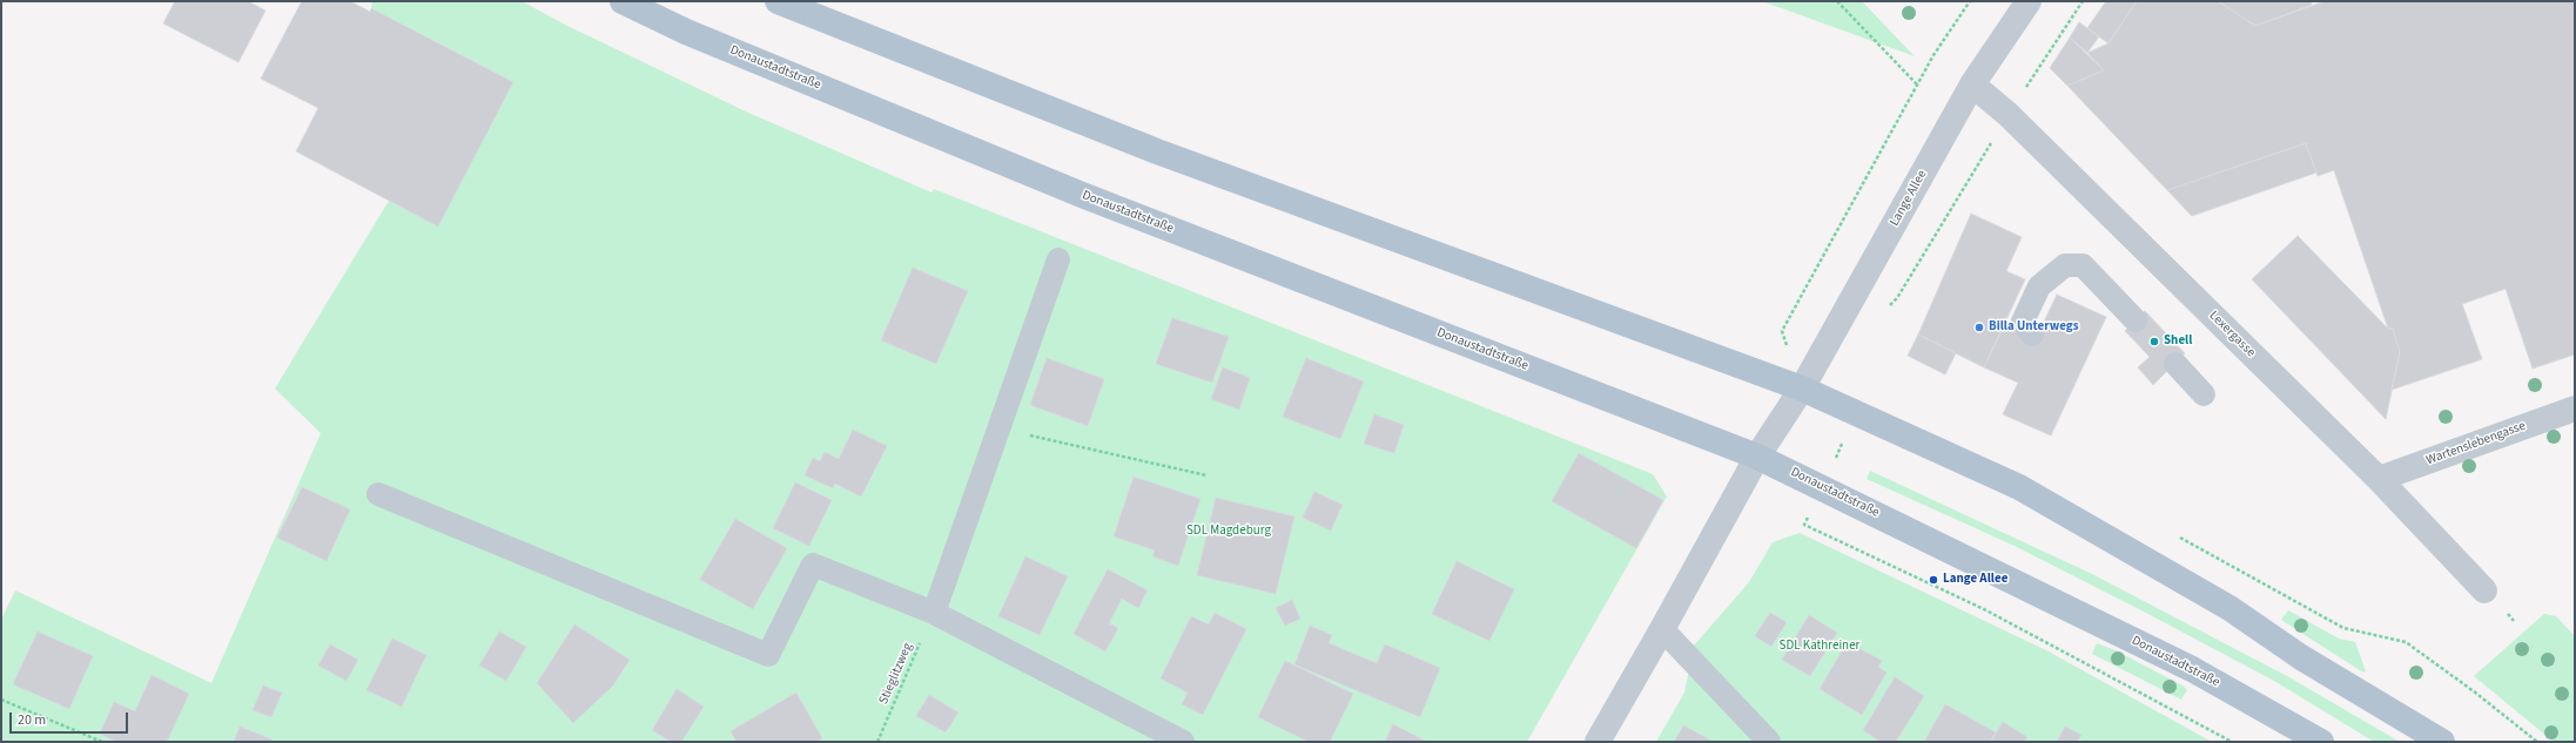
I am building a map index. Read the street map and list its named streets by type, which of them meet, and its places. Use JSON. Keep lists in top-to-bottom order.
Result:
{
  "streets": {
    "main road": ["Donaustadtstraße"],
    "street": ["Lange Allee", "Lexergasse", "Wartenslebengasse"],
    "path": ["Stieglitzweg"]
  },
  "crossings": [
    ["Donaustadtstraße", "Lange Allee"],
    ["Lange Allee", "Lexergasse"],
    ["Lexergasse", "Wartenslebengasse"]
  ],
  "parks": ["SDL Magdeburg", "SDL Kathreiner"],
  "places": ["Billa Unterwegs", "Shell", "Lange Allee"],
  "scale_bar": "20 m"
}
